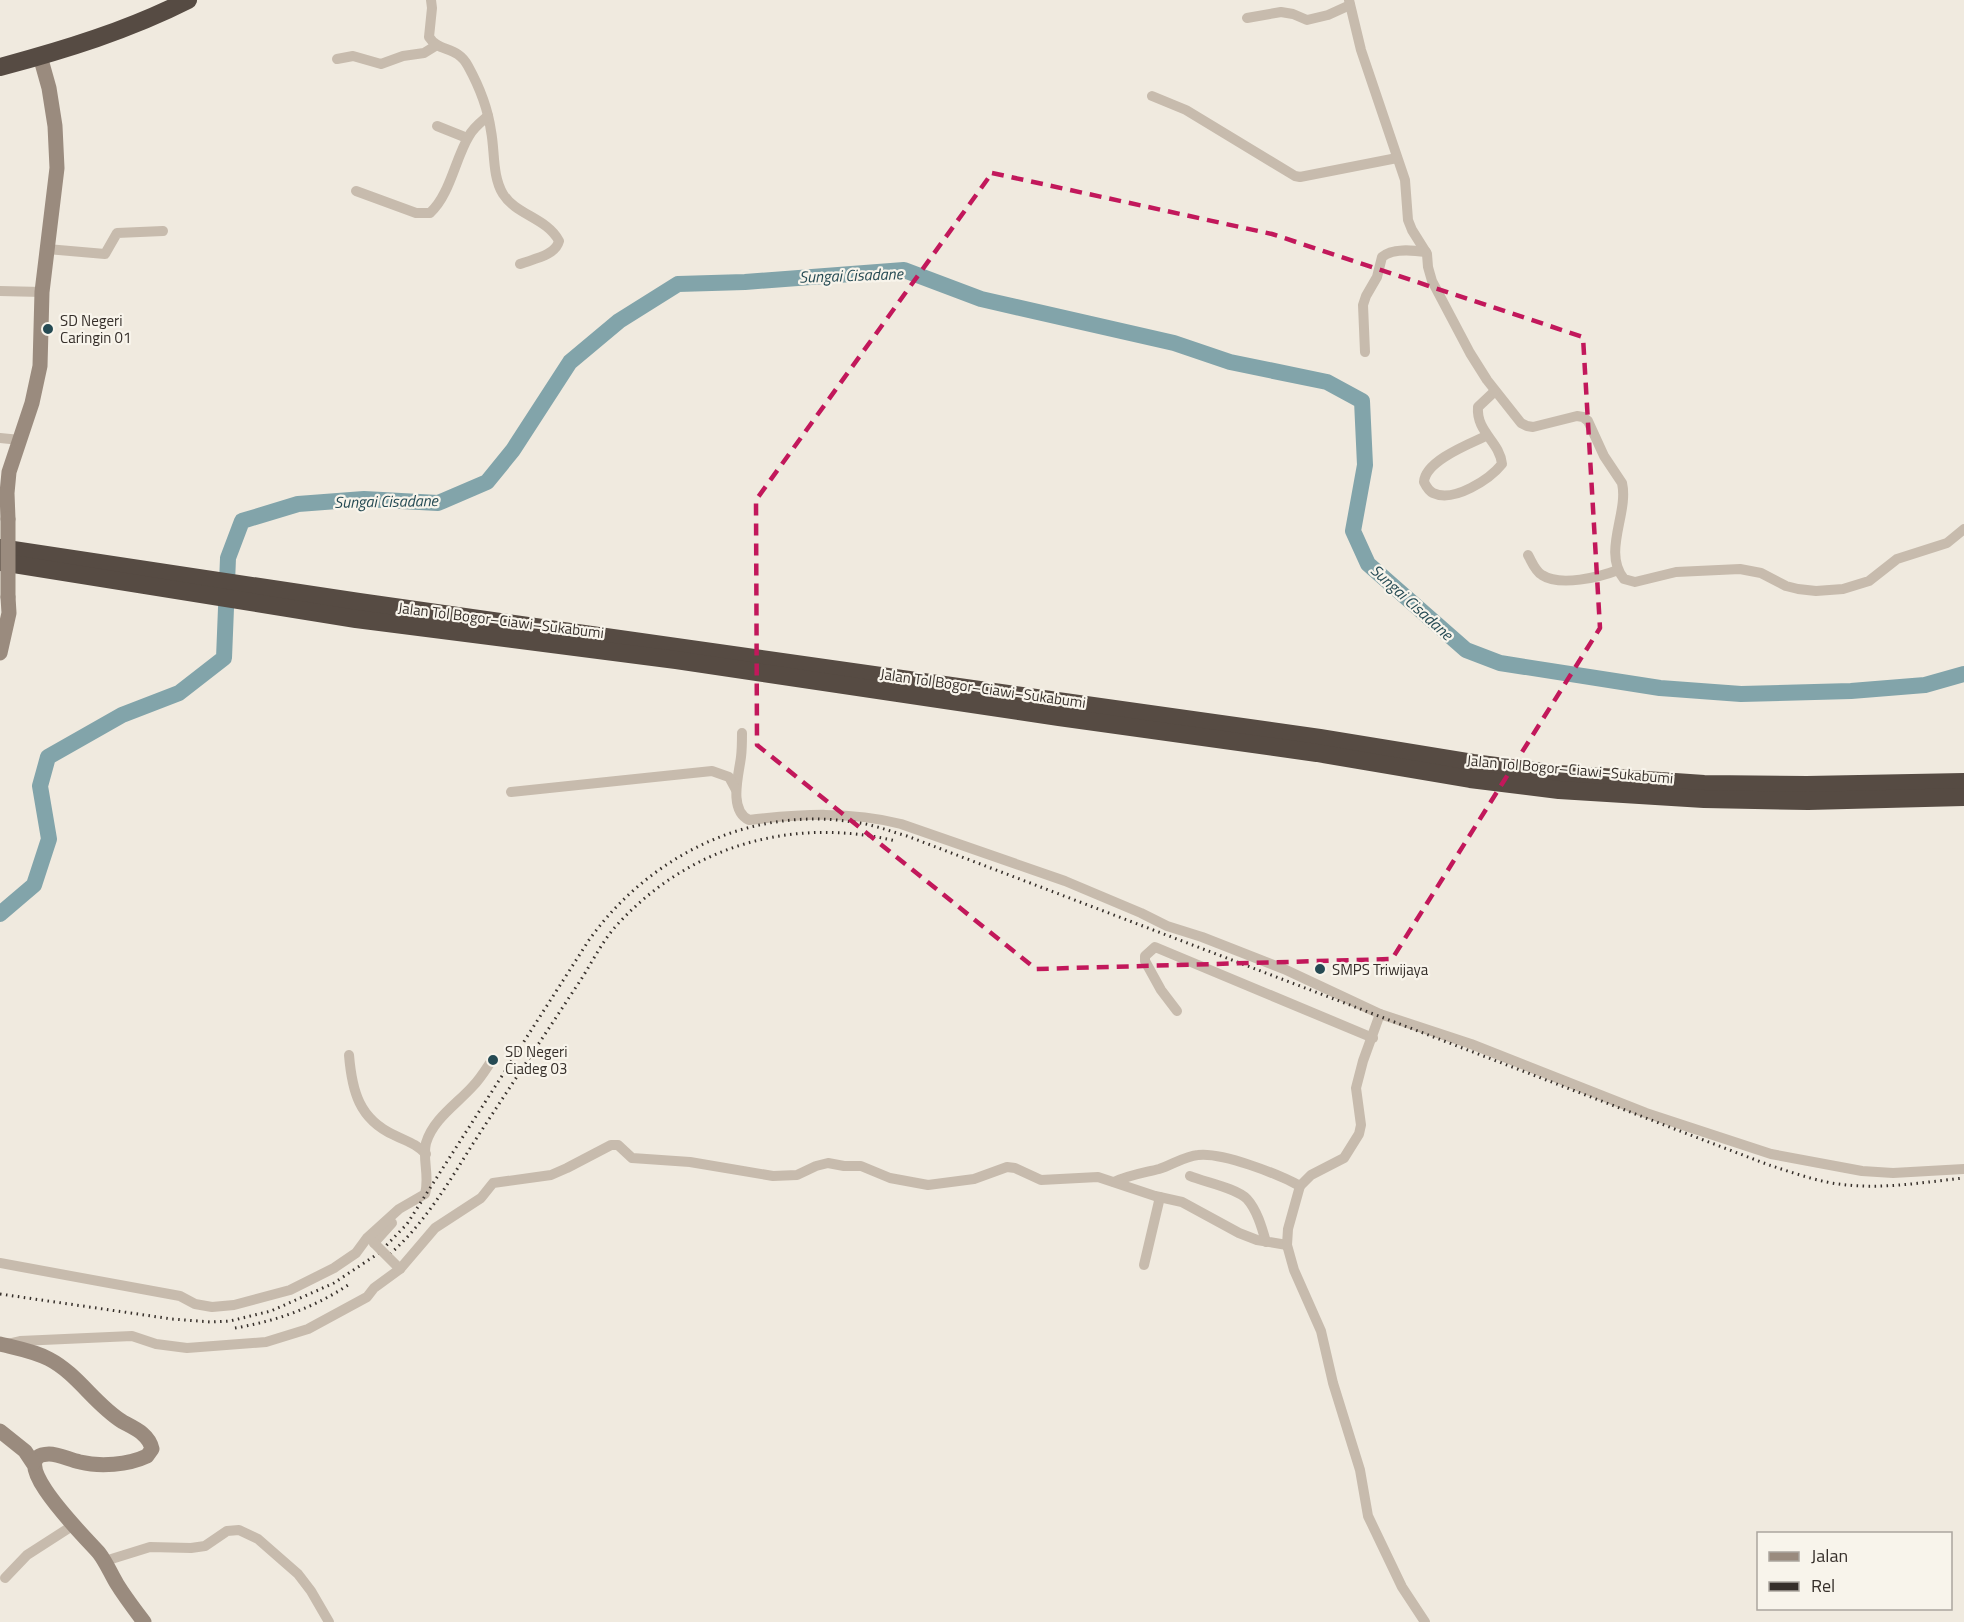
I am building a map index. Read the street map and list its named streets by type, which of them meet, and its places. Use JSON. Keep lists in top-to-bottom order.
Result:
{
  "streets": {
    "highway": ["Jalan Tol Bogor–Ciawi–Sukabumi"]
  },
  "water": ["Sungai Cisadane"],
  "places": ["SD Negeri Caringin 01", "SMPS Triwijaya", "SD Negeri Ciadeg 03"],
  "legend": ["Jalan", "Rel"]
}
